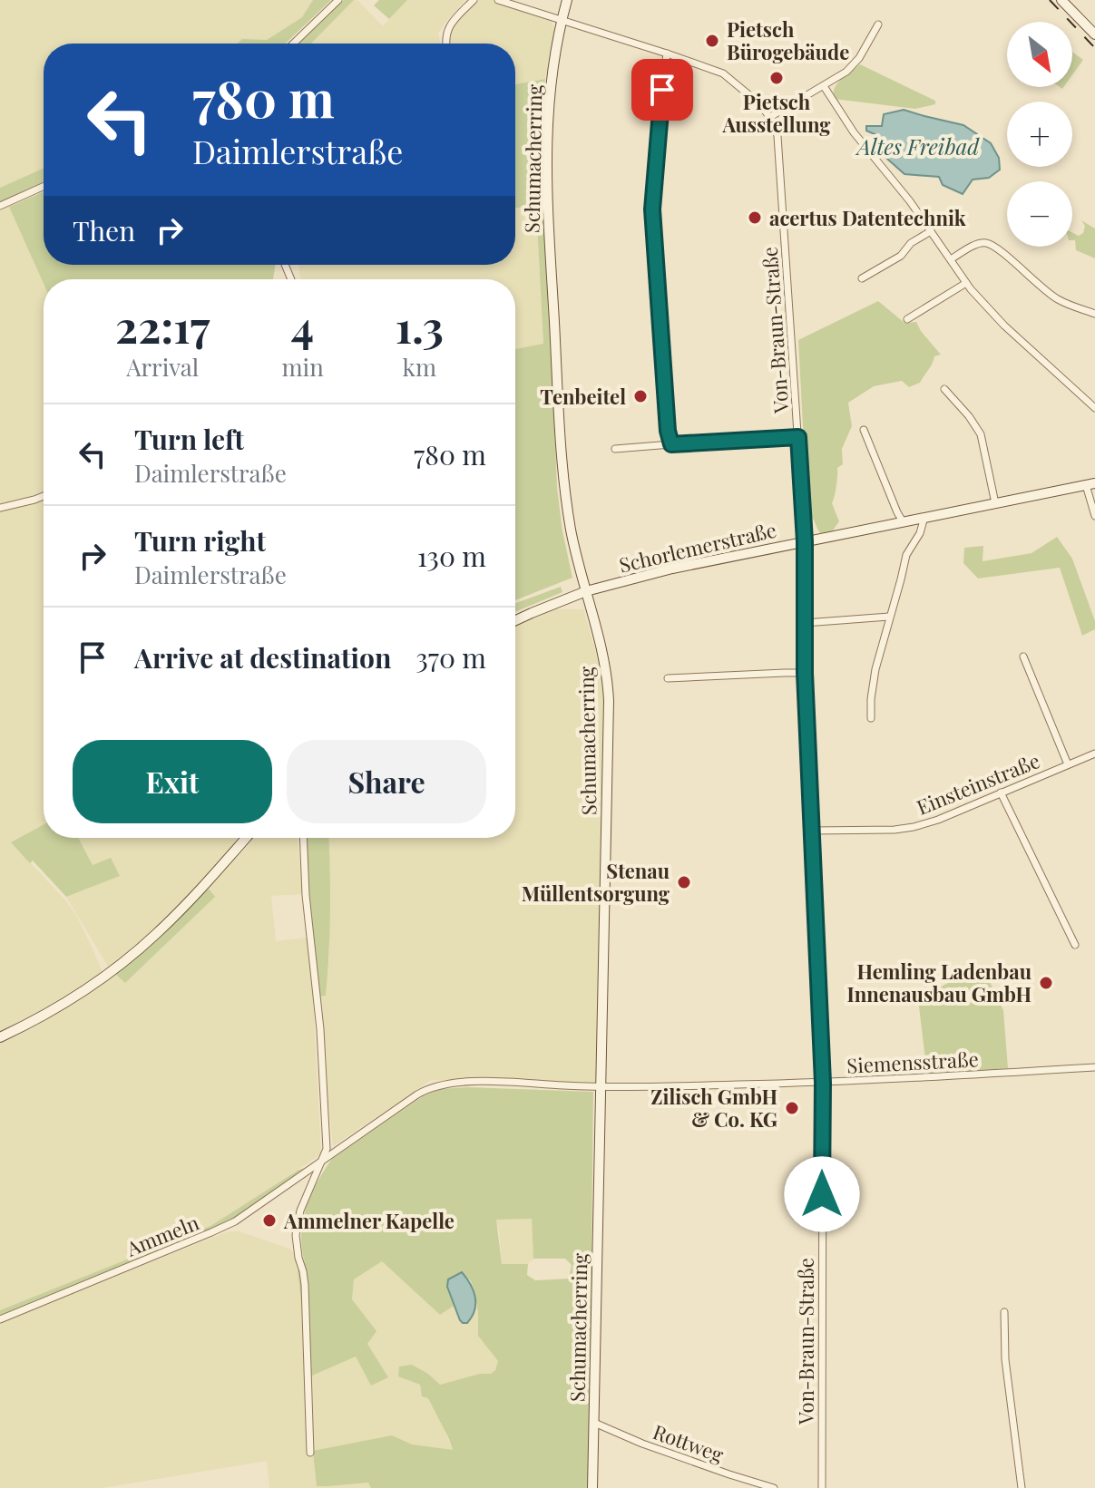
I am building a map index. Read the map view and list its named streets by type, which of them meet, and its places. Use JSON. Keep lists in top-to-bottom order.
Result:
{
  "streets": {
    "main road": ["Schumacherring", "Schorlemerstraße"],
    "street": [
      "Von-Braun-Straße",
      "Einsteinstraße",
      "Siemensstraße",
      "Ammeln",
      "Rottweg"
    ]
  },
  "crossings": [
    ["Schumacherring", "Von-Braun-Straße"],
    ["Schumacherring", "Schorlemerstraße"],
    ["Schumacherring", "Siemensstraße"],
    ["Schumacherring", "Rottweg"],
    ["Von-Braun-Straße", "Schorlemerstraße"],
    ["Von-Braun-Straße", "Einsteinstraße"],
    ["Von-Braun-Straße", "Siemensstraße"],
    ["Siemensstraße", "Ammeln"]
  ],
  "water": ["Altes Freibad"],
  "places": [
    "Pietsch Bürogebäude",
    "Pietsch Ausstellung",
    "acertus Datentechnik",
    "Tenbeitel",
    "Stenau Müllentsorgung",
    "Hemling Ladenbau Innenausbau GmbH",
    "Zilisch GmbH & Co. KG",
    "Ammelner Kapelle"
  ],
  "north": "bottom right",
  "page": {
    "map_buttons": ["+", "−"],
    "turn": ["780 m", "Daimlerstraße"],
    "then": "Then",
    "eta": [
      "22:17",
      "Arrival",
      "4",
      "min",
      "1.3",
      "km"
    ],
    "list": [
      {
        "name": "Turn left",
        "note": "Daimlerstraße",
        "value": "780 m"
      },
      {
        "name": "Turn right",
        "note": "Daimlerstraße",
        "value": "130 m"
      },
      {
        "name": "Arrive at destination",
        "value": "370 m"
      }
    ],
    "buttons": ["Exit", "Share"]
  }
}
